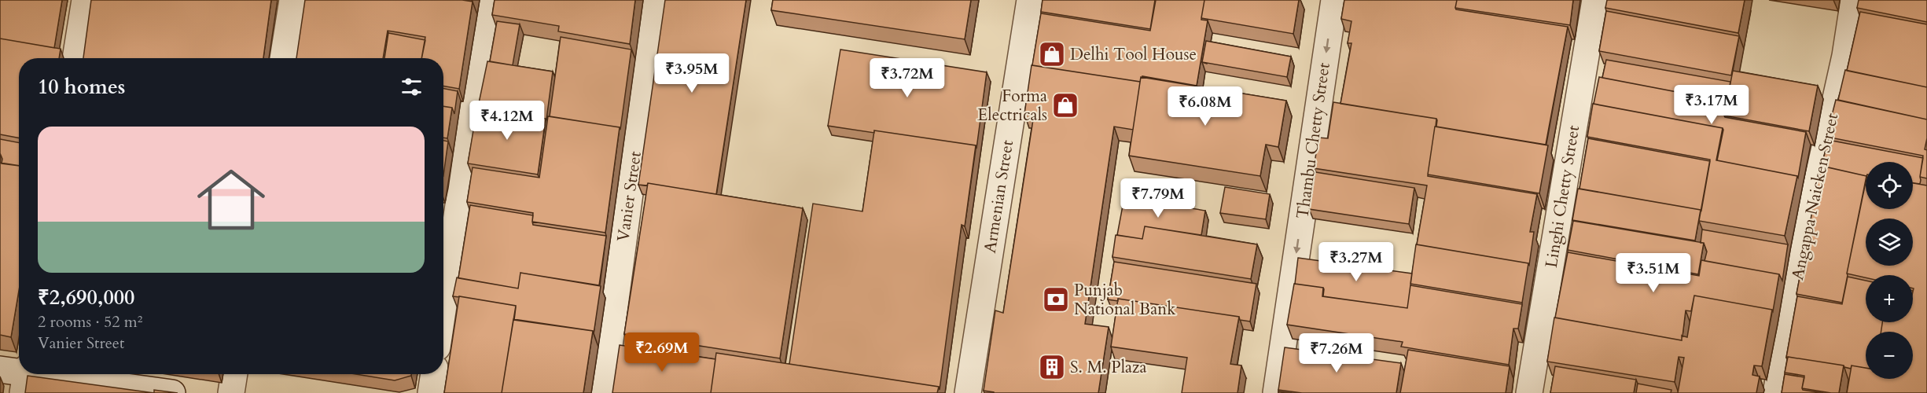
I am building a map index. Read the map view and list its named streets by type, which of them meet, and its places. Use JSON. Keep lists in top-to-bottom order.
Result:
{
  "streets": {
    "street": [
      "Thambu Chetty Street",
      "Vanier Street",
      "Armenian Street",
      "Linghi Chetty Street",
      "Angappa Naicken Street"
    ]
  },
  "one_way": ["Thambu Chetty Street"],
  "places": {
    "shop": ["Delhi Tool House", "Forma Electricals"],
    "bank": ["Punjab National Bank"],
    "building": ["S. M. Plaza"]
  },
  "page": {
    "price": [
      "₹3.95M",
      "₹3.72M",
      "₹3.17M",
      "₹6.08M",
      "₹4.12M",
      "₹7.79M",
      "₹3.27M",
      "₹3.51M",
      "₹2.69M",
      "₹7.26M"
    ],
    "heading": "10 homes",
    "list": [
      {
        "name": "₹2,690,000",
        "note": "2 rooms · 52 m² · Vanier Street"
      }
    ],
    "map_buttons": ["+", "−"]
  }
}
